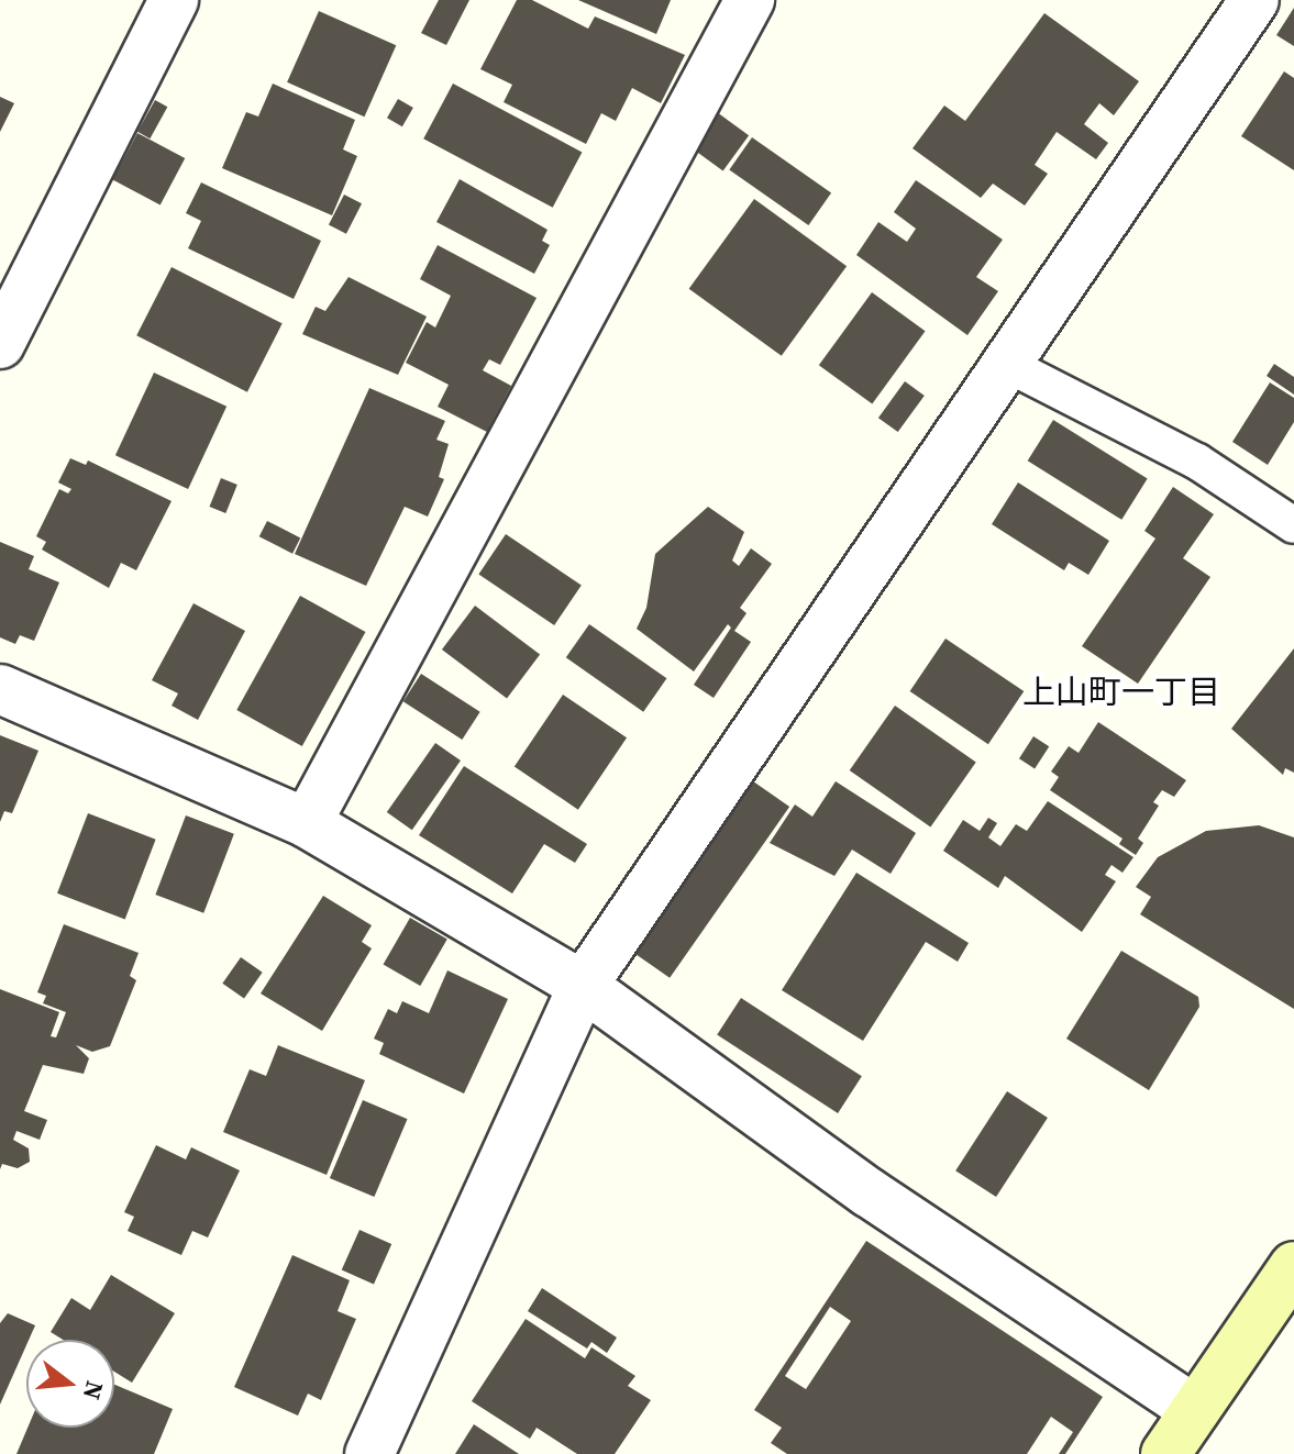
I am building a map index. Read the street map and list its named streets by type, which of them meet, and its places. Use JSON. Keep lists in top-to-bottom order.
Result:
{
  "districts": ["上山町一丁目"],
  "north": "right"
}
